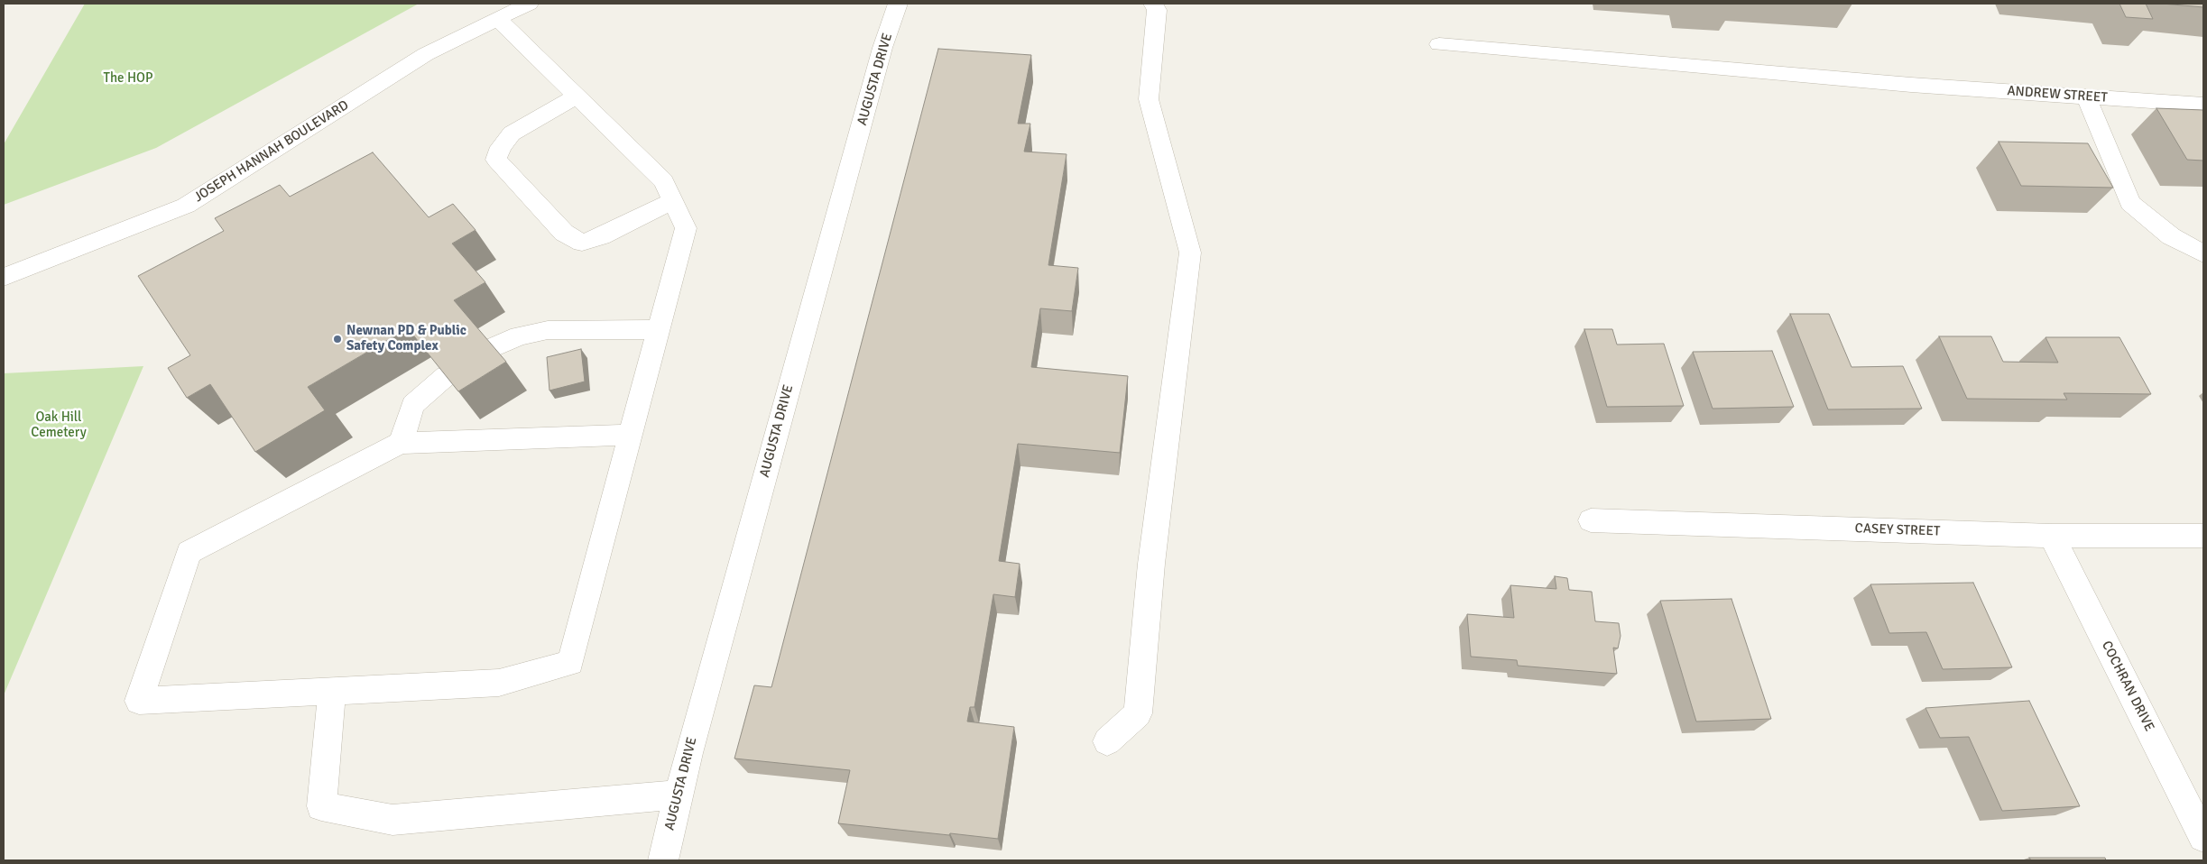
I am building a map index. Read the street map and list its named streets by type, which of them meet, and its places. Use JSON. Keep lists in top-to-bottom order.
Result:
{
  "streets": {
    "street": [
      "AUGUSTA DRIVE",
      "ANDREW STREET",
      "JOSEPH HANNAH BOULEVARD",
      "CASEY STREET",
      "COCHRAN DRIVE"
    ]
  },
  "crossings": [
    ["CASEY STREET", "COCHRAN DRIVE"]
  ],
  "parks": ["The HOP", "Oak Hill Cemetery"],
  "places": ["Newnan PD & Public Safety Complex"]
}
